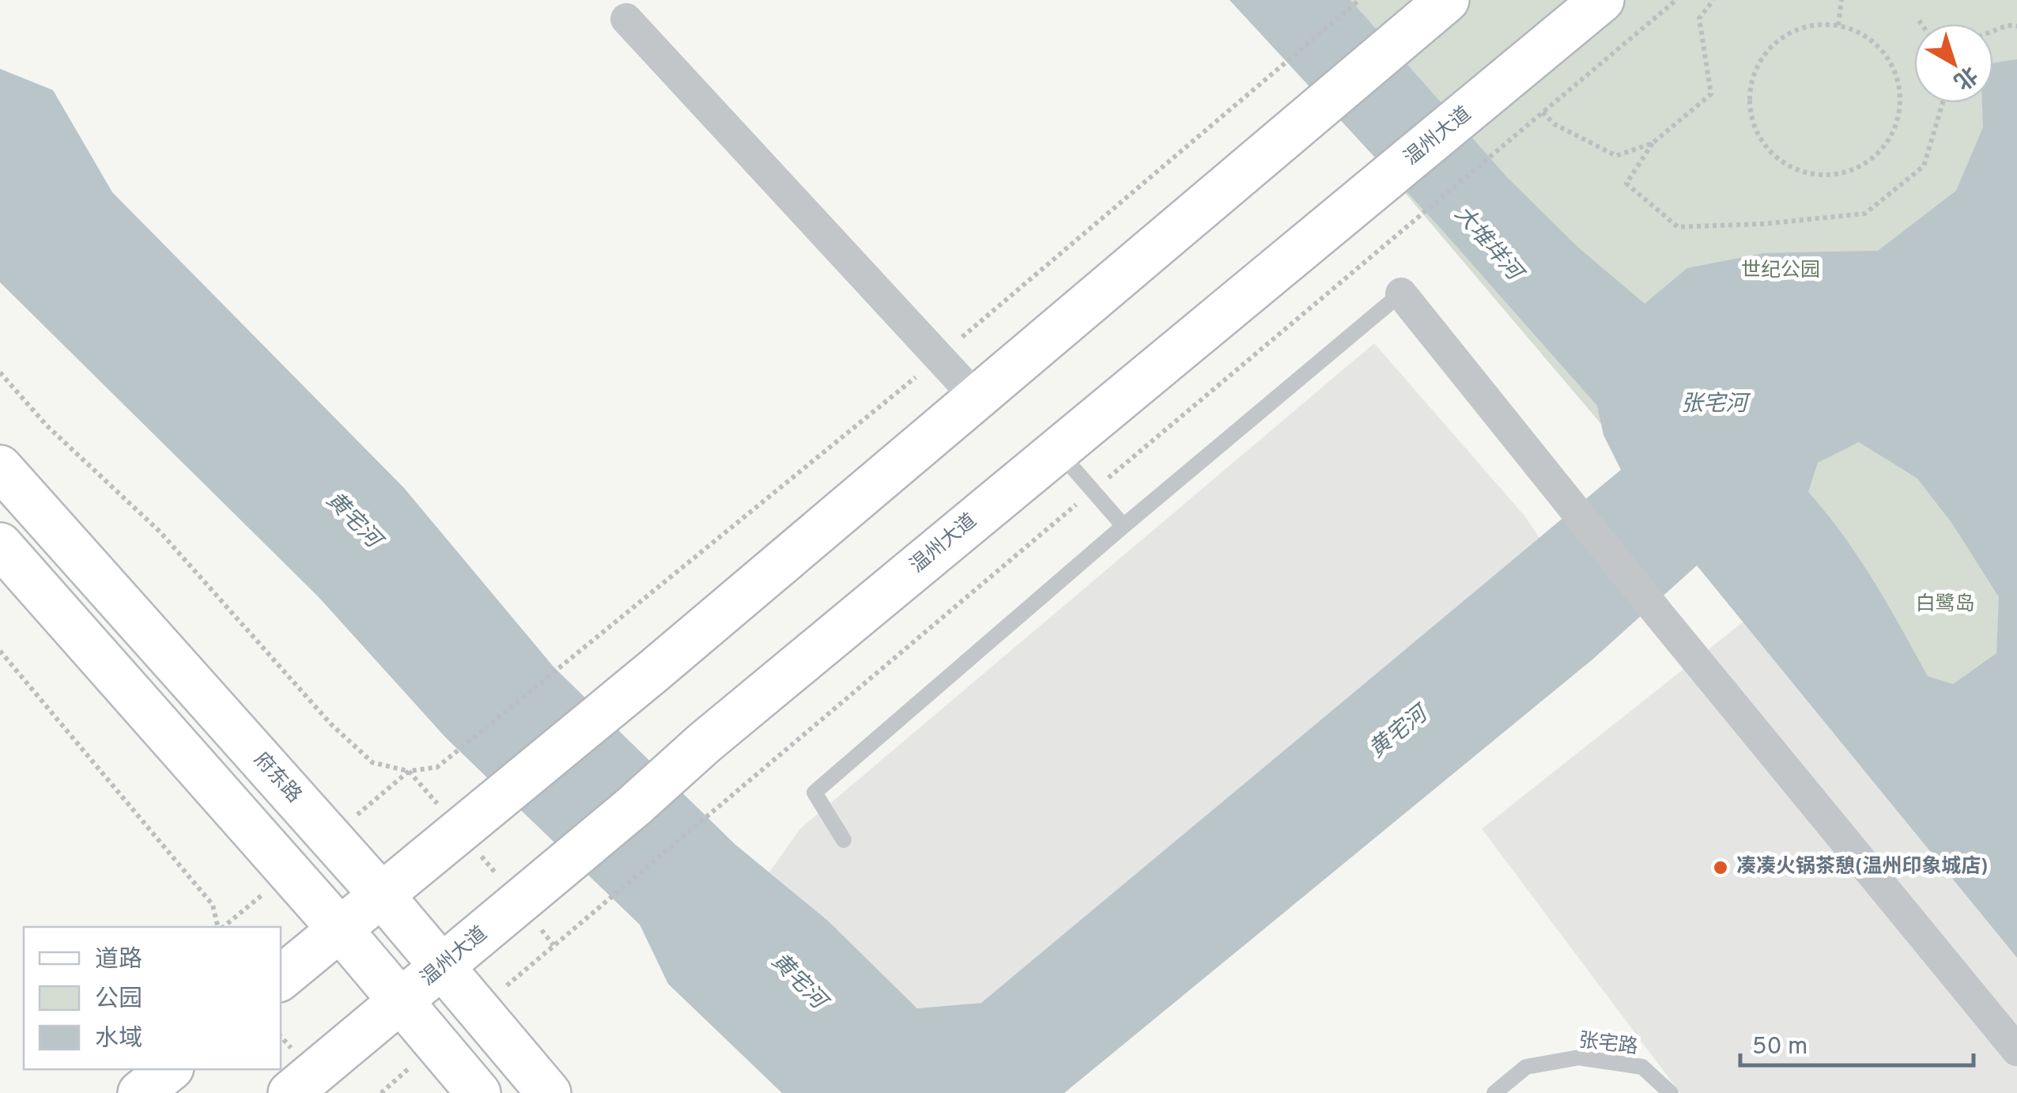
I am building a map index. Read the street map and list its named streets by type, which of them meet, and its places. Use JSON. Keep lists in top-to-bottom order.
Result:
{
  "streets": {
    "main road": ["温州大道", "府东路"],
    "lane": ["张宅路"]
  },
  "crossings": [
    ["温州大道", "府东路"]
  ],
  "water": ["大堆垟河", "张宅河", "黄宅河"],
  "parks": ["世纪公园", "白鹭岛"],
  "places": ["凑凑火锅茶憩(温州印象城店)"],
  "legend": ["道路", "公园", "水域"],
  "scale_bar": "50 m",
  "north": "bottom right"
}
